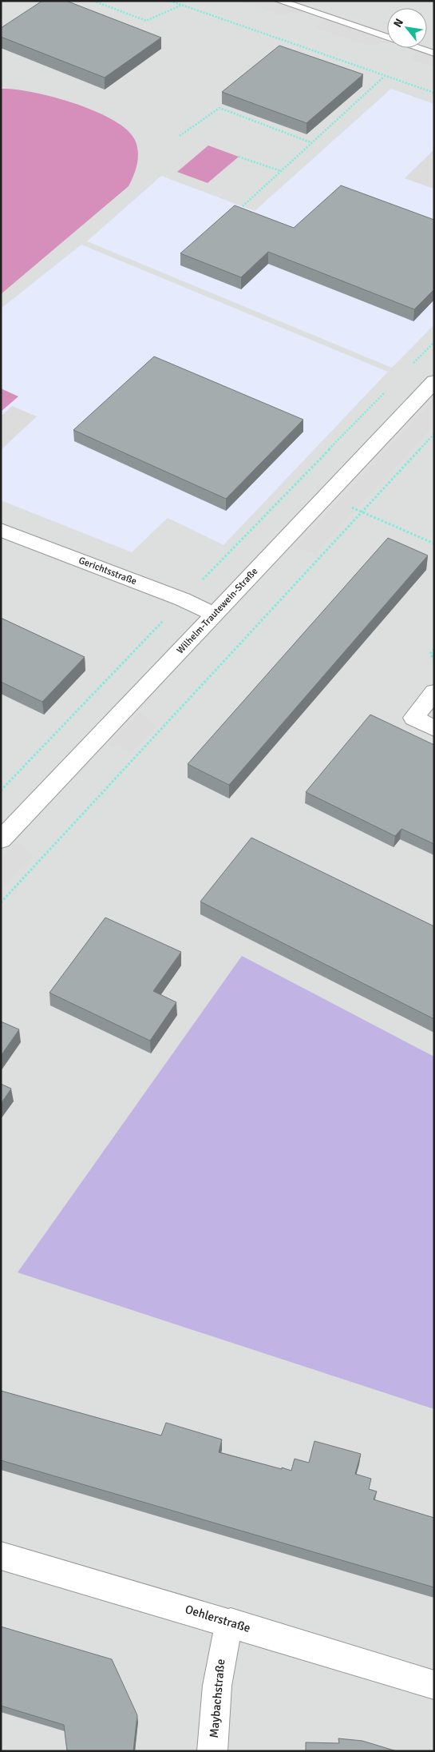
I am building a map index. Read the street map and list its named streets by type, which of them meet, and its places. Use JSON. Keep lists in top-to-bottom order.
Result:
{
  "streets": {
    "street": [
      "Gerichtsstraße",
      "Wilhelm-Trautewein-Straße",
      "Oehlerstraße",
      "Maybachstraße"
    ]
  },
  "crossings": [
    ["Gerichtsstraße", "Wilhelm-Trautewein-Straße"],
    ["Oehlerstraße", "Maybachstraße"]
  ],
  "north": "top left"
}
